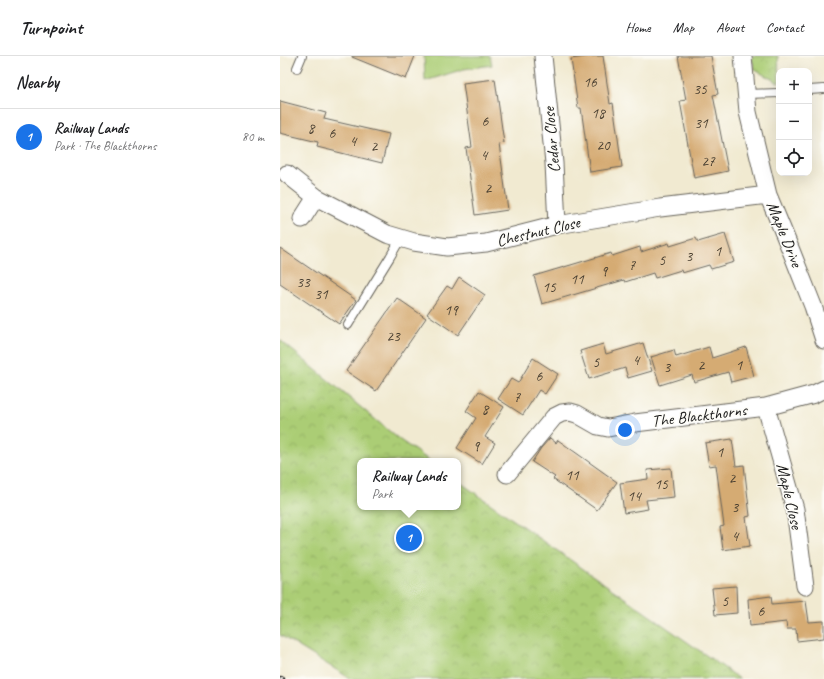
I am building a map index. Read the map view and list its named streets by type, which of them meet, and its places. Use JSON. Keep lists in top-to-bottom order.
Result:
{
  "streets": {
    "street": [
      "Cedar Close",
      "Chestnut Close",
      "Maple Drive",
      "The Blackthorns",
      "Maple Close"
    ]
  },
  "crossings": [
    ["Cedar Close", "Chestnut Close"],
    ["Chestnut Close", "Maple Drive"],
    ["The Blackthorns", "Maple Close"]
  ],
  "house_numbers": [
    "16",
    "35",
    "18",
    "6",
    "31",
    "8",
    "6",
    "4",
    "20",
    "2",
    "4",
    "27",
    "2",
    "1",
    "3",
    "5",
    "7",
    "9",
    "11",
    "33",
    "15",
    "31",
    "19",
    "23",
    "4",
    "5",
    "2",
    "1",
    "3",
    "6",
    "7",
    "8",
    "9",
    "1",
    "11",
    "2",
    "15",
    "14",
    "3",
    "4",
    "5",
    "6"
  ],
  "page": {
    "header": "Turnpoint",
    "nav": [
      "Home",
      "Map",
      "About",
      "Contact"
    ],
    "heading": "Nearby",
    "map_buttons": ["+", "−"],
    "list": [
      {
        "mark": "1",
        "name": "Railway Lands",
        "note": "Park · The Blackthorns",
        "value": "80 m"
      }
    ],
    "popup": ["Railway Lands", "Park"],
    "pins": "1"
  }
}
